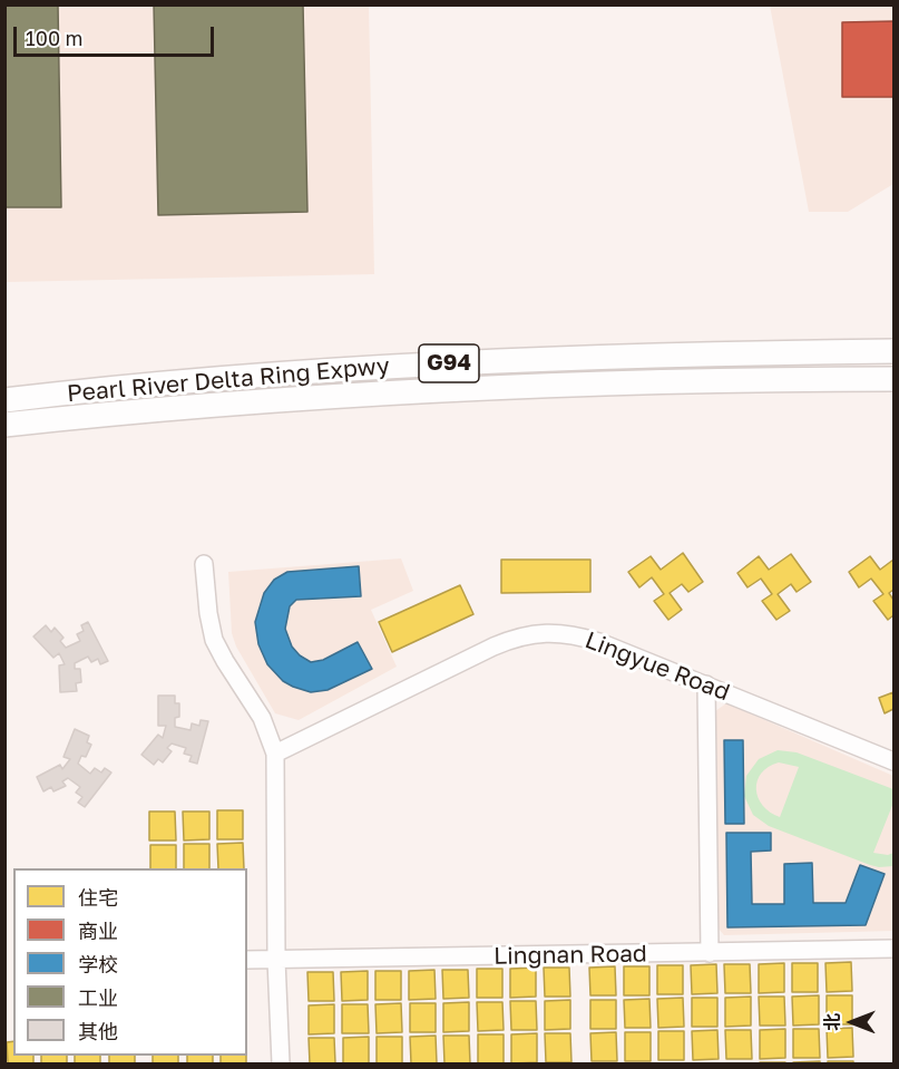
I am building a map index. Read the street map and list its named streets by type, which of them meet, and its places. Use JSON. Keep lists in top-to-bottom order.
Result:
{
  "streets": {
    "highway": ["G94", "Pearl River Delta Ring Expwy"],
    "street": ["Lingyue Road", "Lingnan Road"]
  },
  "legend": [
    "住宅",
    "商业",
    "学校",
    "工业",
    "其他"
  ],
  "scale_bar": "100 m",
  "north": "left"
}
